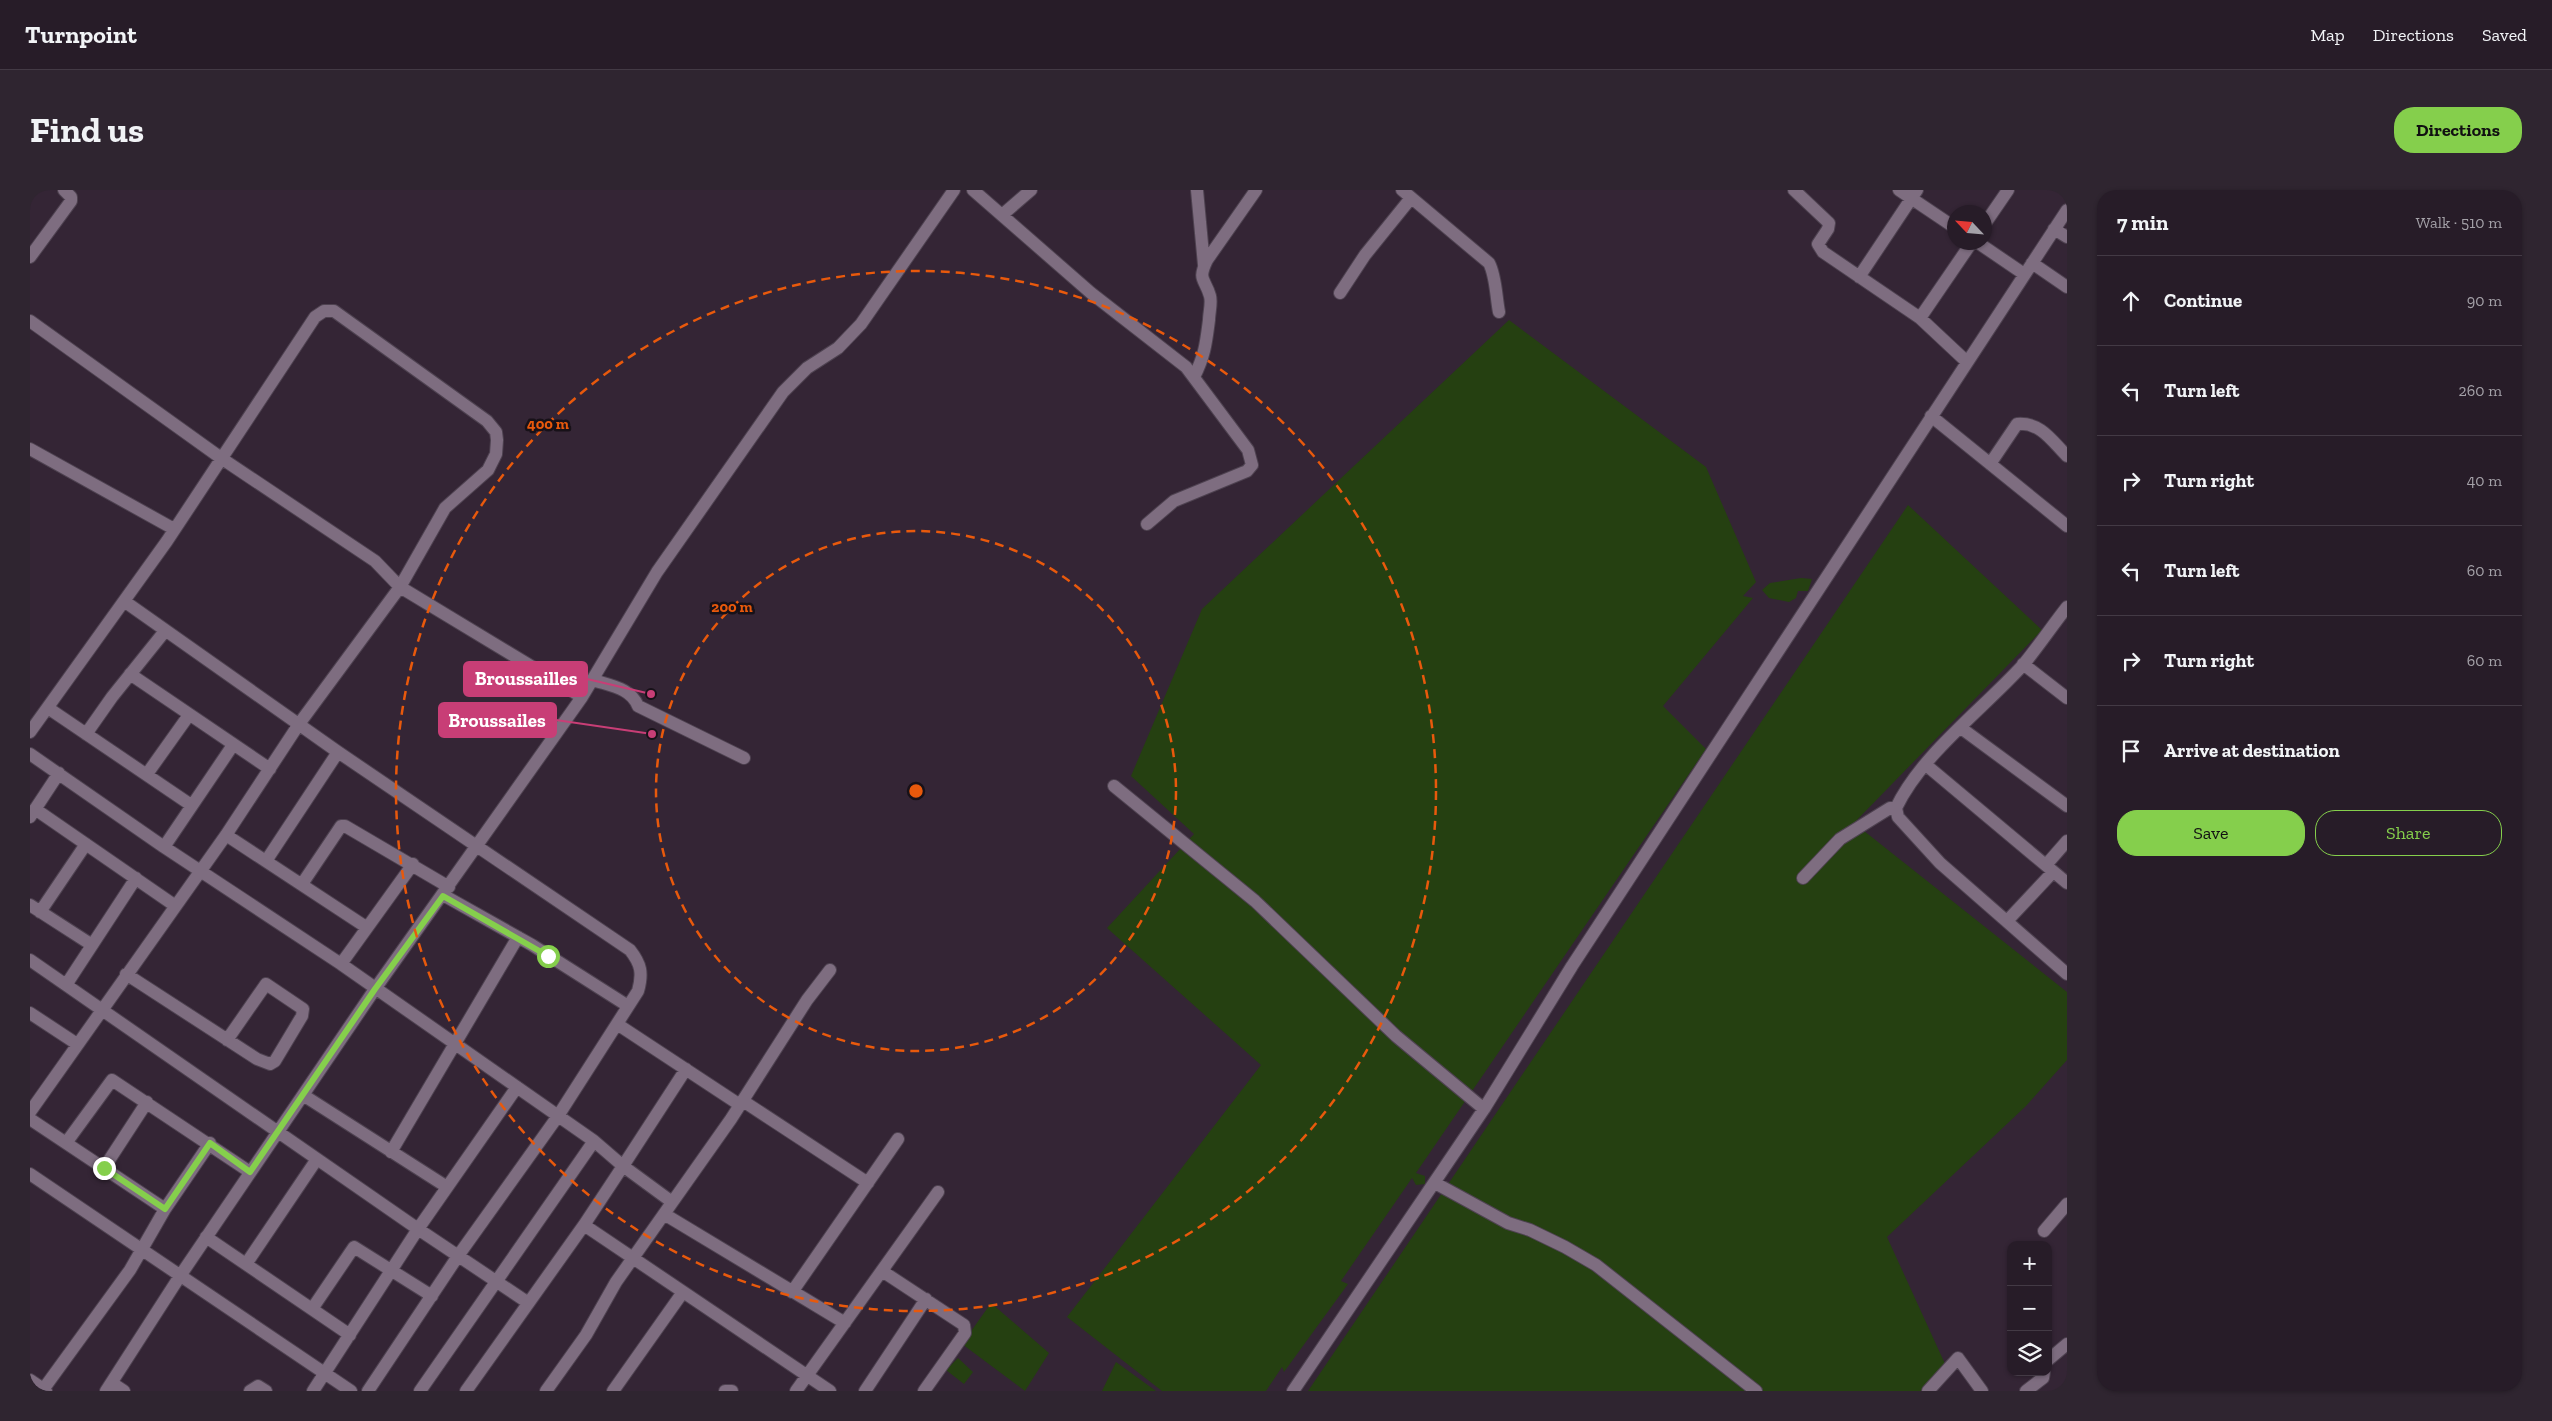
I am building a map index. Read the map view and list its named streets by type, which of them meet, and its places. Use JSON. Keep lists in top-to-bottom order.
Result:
{
  "places": ["Broussailles", "Broussailes"],
  "north": "top left",
  "page": {
    "header": "Turnpoint",
    "nav": ["Map", "Directions", "Saved"],
    "buttons": [
      "Directions",
      ["Save", "Share"]
    ],
    "title": "Find us",
    "heading": ["7 min", "Walk · 510 m"],
    "list": [
      ["Continue", "90 m"],
      ["Turn left", "260 m"],
      ["Turn right", "40 m"],
      ["Turn left", "60 m"],
      ["Turn right", "60 m"],
      "Arrive at destination"
    ],
    "map_buttons": ["+", "−"]
  },
  "rings": ["400 m", "200 m"]
}
